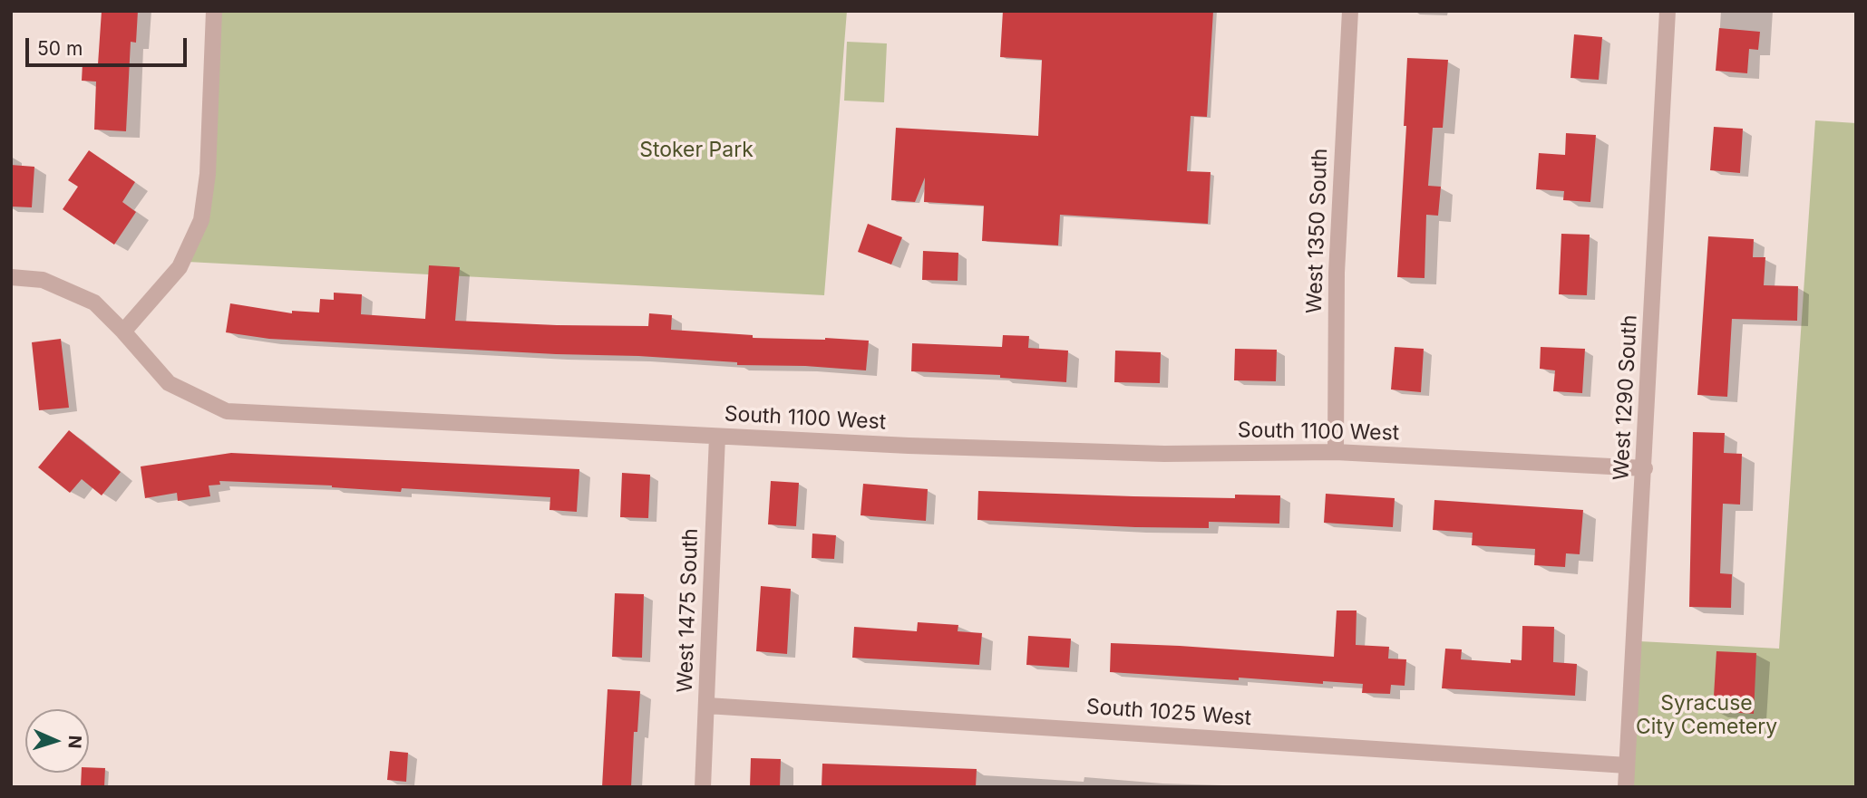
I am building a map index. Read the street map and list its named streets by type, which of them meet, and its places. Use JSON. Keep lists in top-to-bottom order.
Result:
{
  "streets": {
    "street": [
      "West 1350 South",
      "West 1290 South",
      "South 1100 West",
      "West 1475 South",
      "South 1025 West"
    ]
  },
  "crossings": [
    ["West 1350 South", "South 1100 West"],
    ["West 1290 South", "South 1100 West"],
    ["West 1290 South", "South 1025 West"],
    ["South 1100 West", "West 1475 South"],
    ["West 1475 South", "South 1025 West"]
  ],
  "parks": ["Stoker Park", "Syracuse City Cemetery"],
  "scale_bar": "50 m",
  "north": "right"
}
